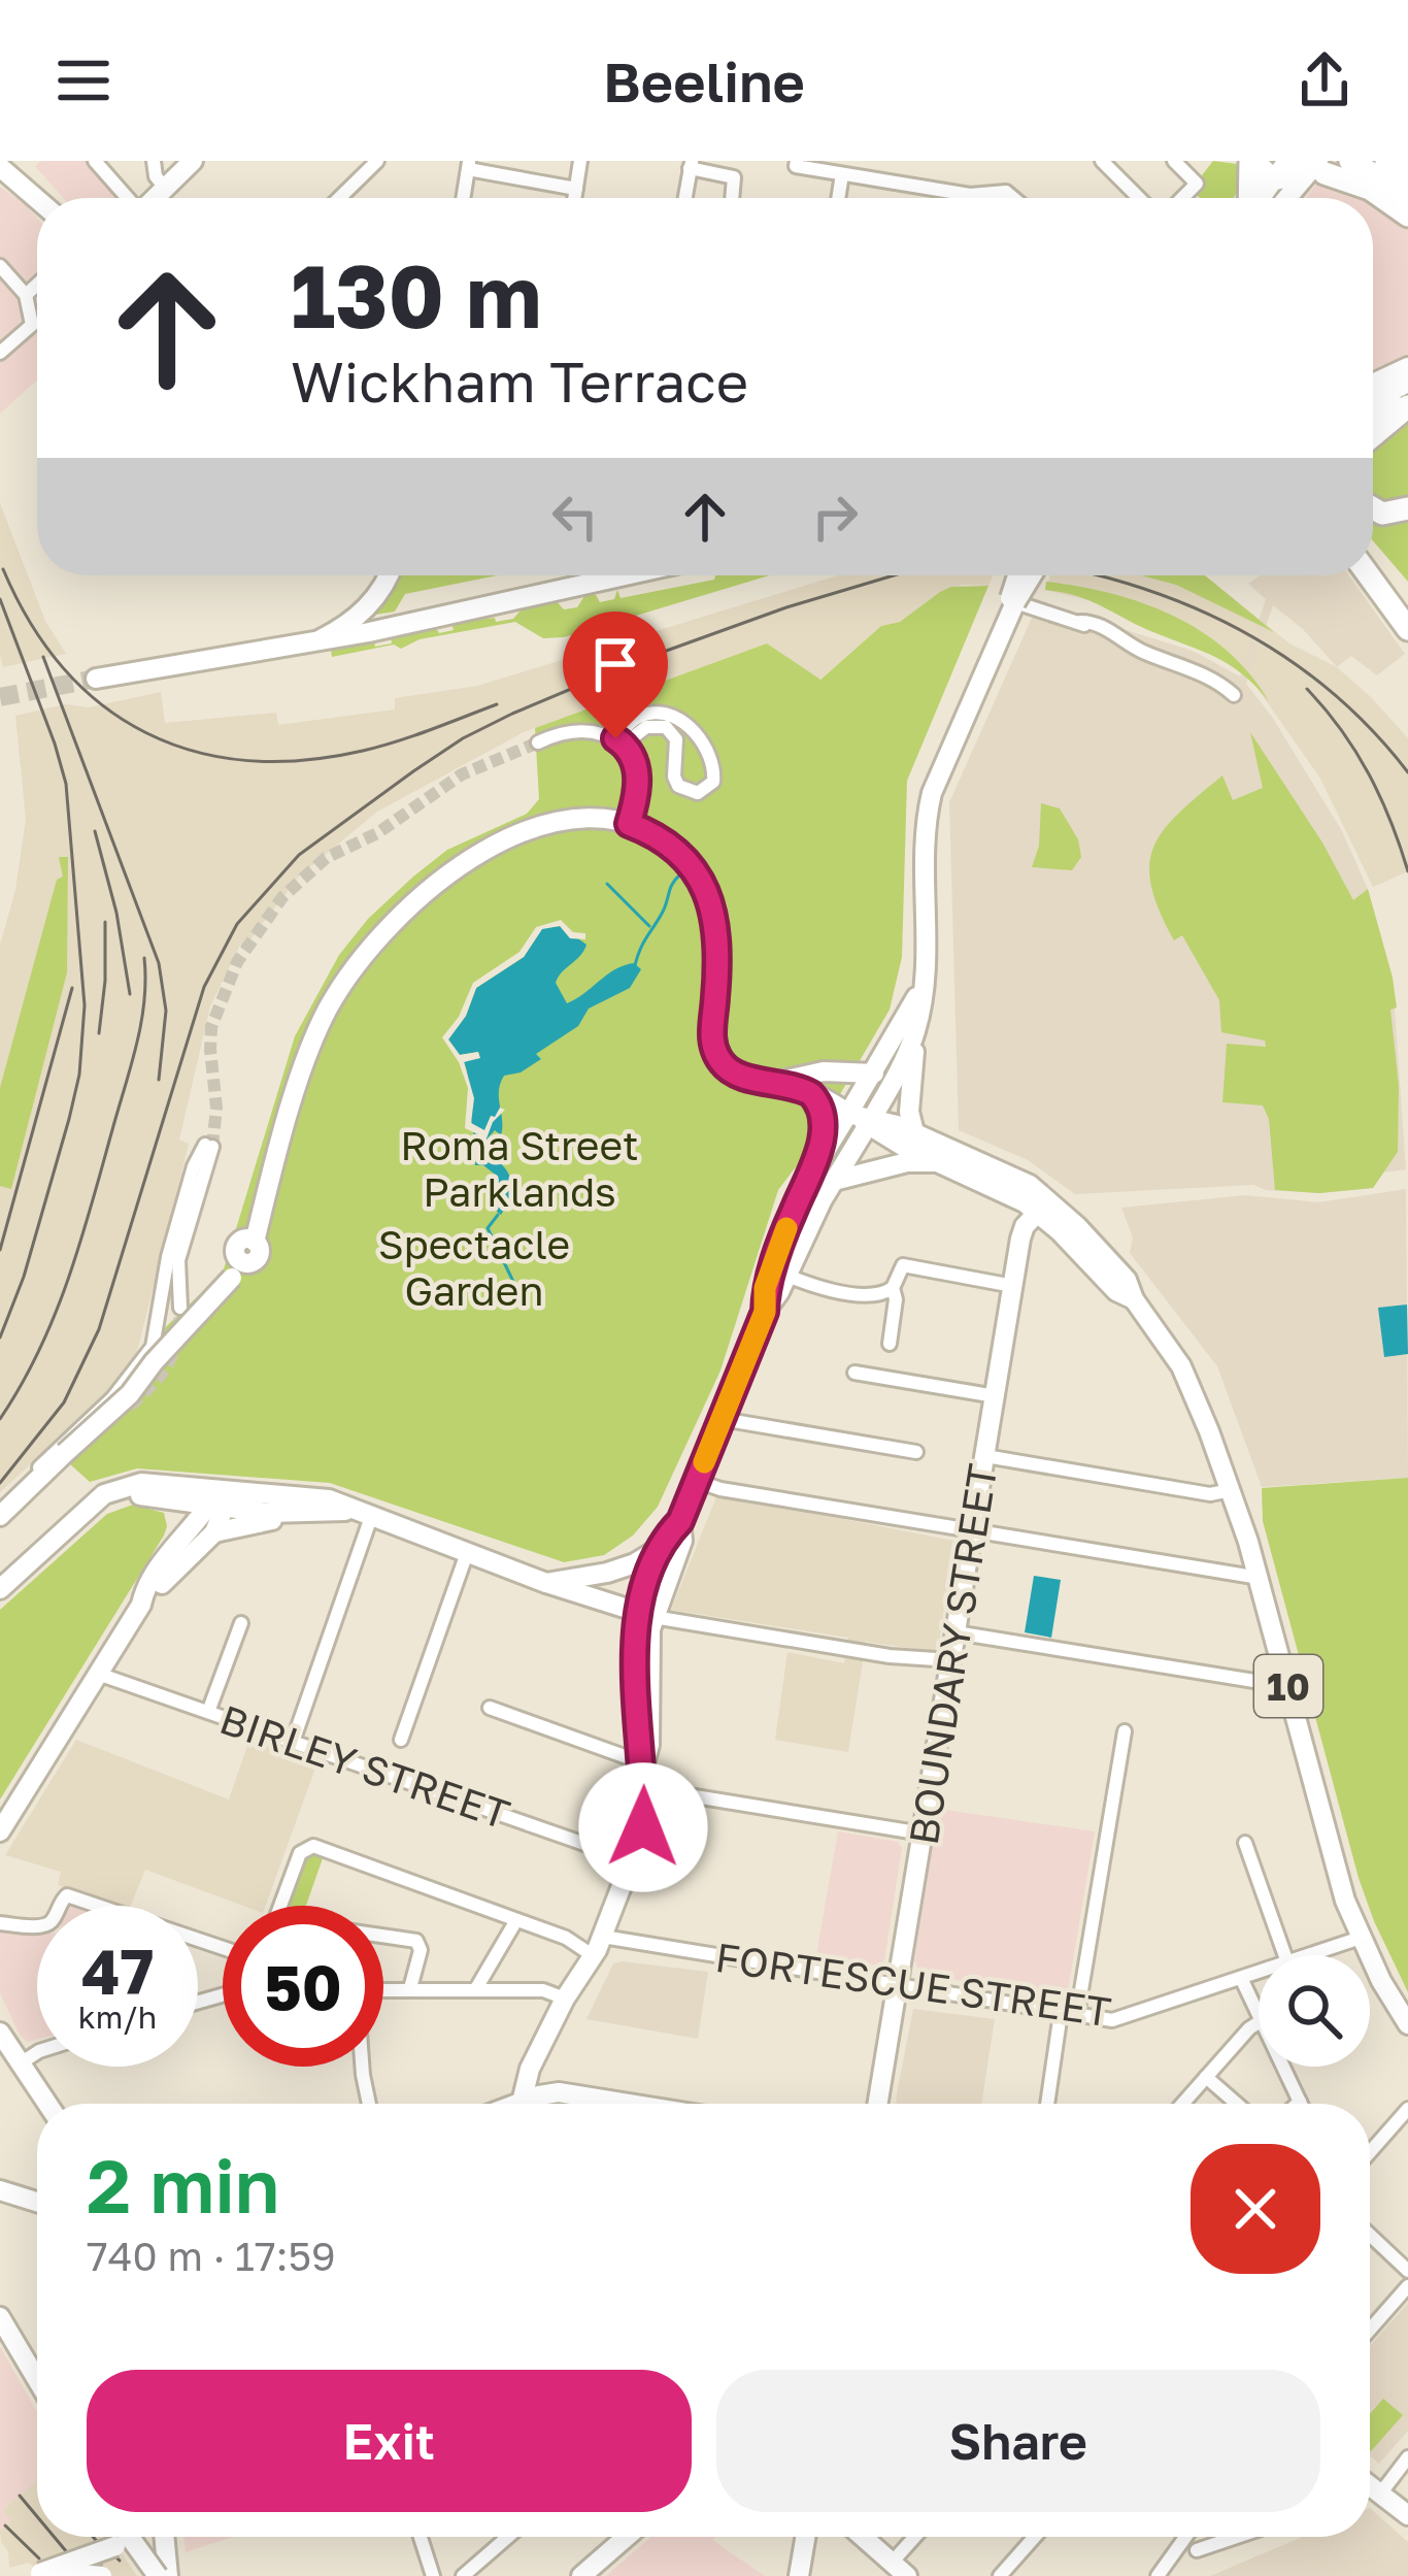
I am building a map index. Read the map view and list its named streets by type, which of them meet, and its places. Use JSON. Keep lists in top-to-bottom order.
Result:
{
  "streets": {
    "main road": ["BOUNDARY STREET", "10"],
    "street": ["BIRLEY STREET", "FORTESCUE STREET"]
  },
  "crossings": [
    ["BOUNDARY STREET", "10"],
    ["BOUNDARY STREET", "FORTESCUE STREET"],
    ["10", "FORTESCUE STREET"]
  ],
  "parks": ["Roma Street Parklands", "Spectacle Garden"],
  "page": {
    "header": "Beeline",
    "turn": ["130 m", "Wickham Terrace"],
    "speed": "47 km/h",
    "limit": "50",
    "heading": ["2 min", "740 m · 17:59"],
    "buttons": ["Exit", "Share"]
  }
}
